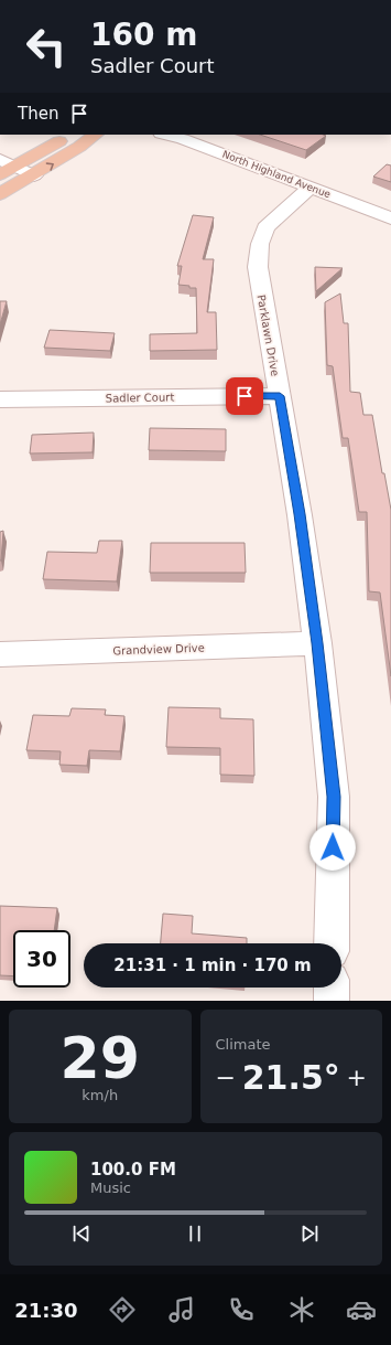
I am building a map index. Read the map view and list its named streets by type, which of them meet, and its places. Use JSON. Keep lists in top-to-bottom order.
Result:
{
  "streets": {
    "street": [
      "North Highland Avenue",
      "Parklawn Drive",
      "Sadler Court",
      "Grandview Drive"
    ]
  },
  "crossings": [
    ["North Highland Avenue", "Parklawn Drive"],
    ["Parklawn Drive", "Sadler Court"],
    ["Parklawn Drive", "Grandview Drive"]
  ],
  "page": {
    "turn": ["160 m", "Sadler Court"],
    "then": "Then",
    "limit": "30",
    "trip": "21:31 · 1 min · 170 m",
    "tile": [
      ["29", "km/h"],
      "Climate"
    ],
    "heat": ["−", "21.5°", "+"],
    "song": ["100.0 FM", "Music"],
    "tabs": "21:30"
  }
}
